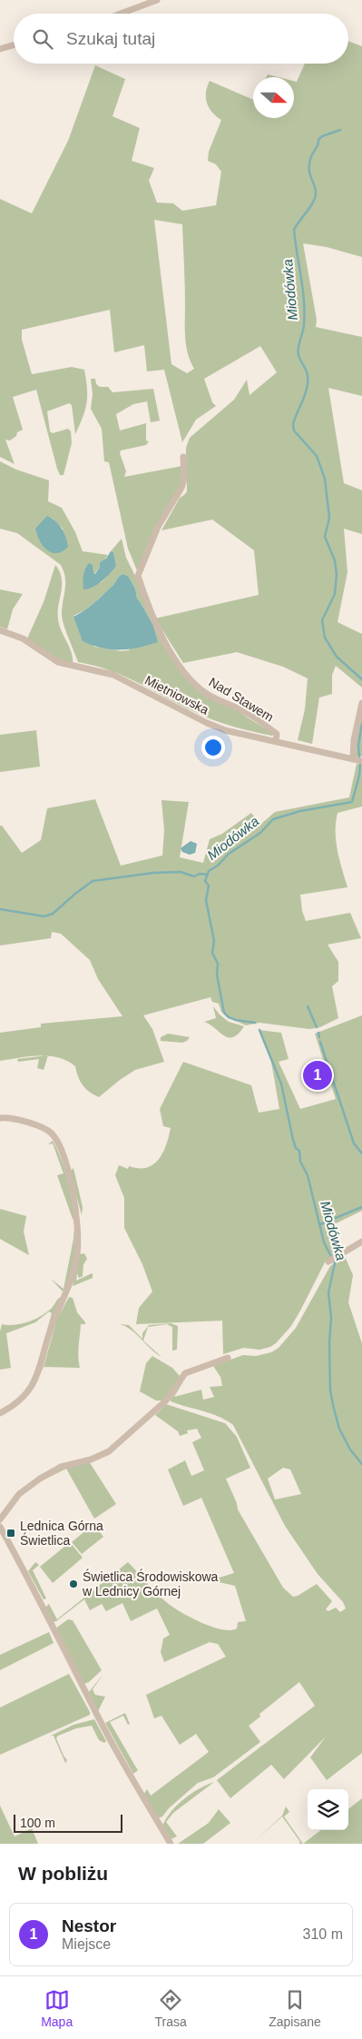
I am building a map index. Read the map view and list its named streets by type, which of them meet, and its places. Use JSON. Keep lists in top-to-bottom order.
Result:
{
  "streets": {
    "street": ["Mietniowska", "Nad Stawem"]
  },
  "crossings": [
    ["Mietniowska", "Nad Stawem"]
  ],
  "water": ["Miodówka"],
  "places": {
    "transit": ["Lednica Górna Świetlica"],
    "other": ["Świetlica Środowiskowa w Lednicy Górnej"]
  },
  "scale_bar": "100 m",
  "north": "right",
  "page": {
    "search": "Szukaj tutaj",
    "pins": "1",
    "scale": "100 m",
    "heading": "W pobliżu",
    "list": [
      {
        "mark": "1",
        "name": "Nestor",
        "note": "Miejsce",
        "value": "310 m"
      }
    ],
    "nav": ["Mapa", "Trasa", "Zapisane"]
  }
}
